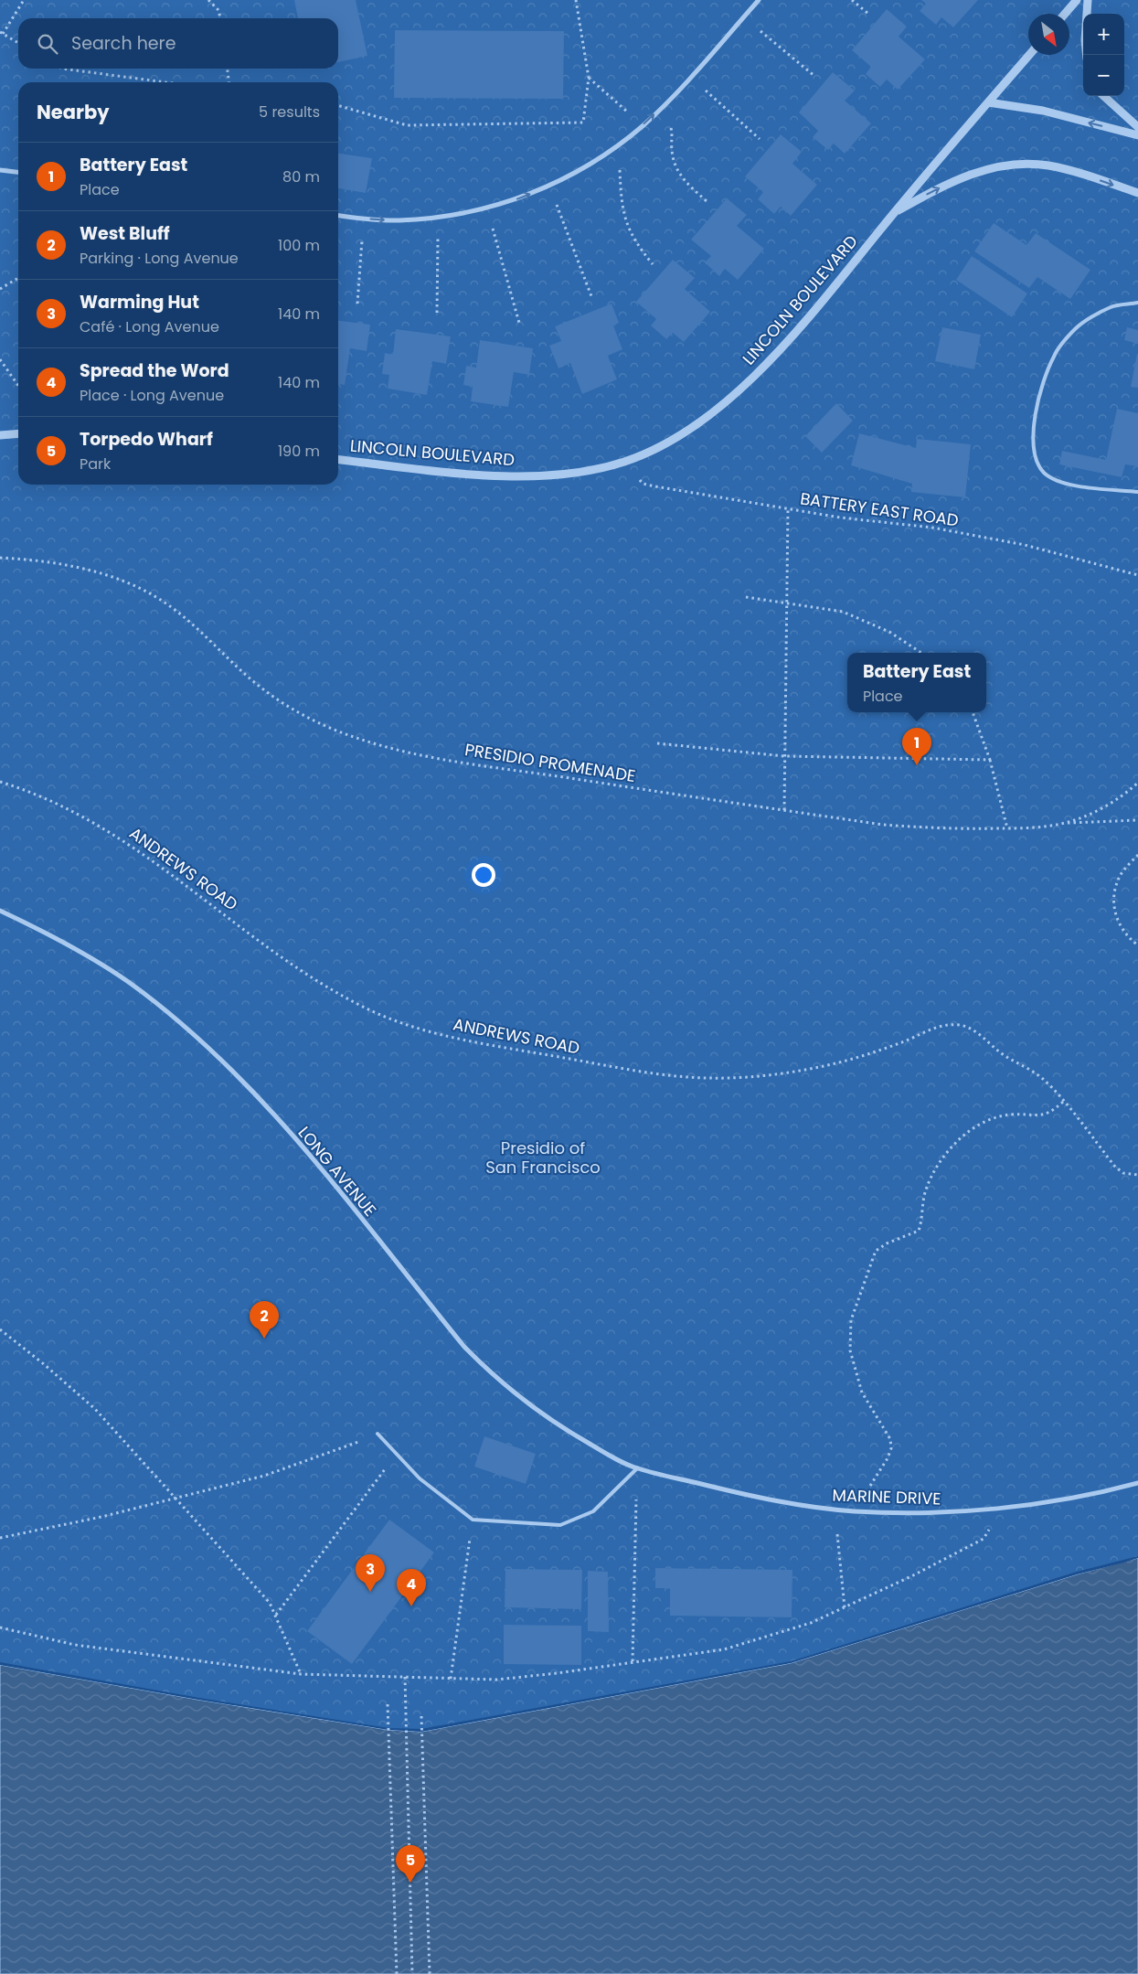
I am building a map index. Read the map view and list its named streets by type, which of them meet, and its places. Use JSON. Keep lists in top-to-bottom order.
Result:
{
  "streets": {
    "street": ["LINCOLN BOULEVARD", "LONG AVENUE", "MARINE DRIVE"],
    "path": ["BATTERY EAST ROAD", "PRESIDIO PROMENADE", "ANDREWS ROAD"]
  },
  "crossings": [
    ["LINCOLN BOULEVARD", "BATTERY EAST ROAD"],
    ["LONG AVENUE", "MARINE DRIVE"]
  ],
  "parks": ["Presidio of San Francisco"],
  "north": "bottom right",
  "page": {
    "map_buttons": ["+", "−"],
    "search": "Search here",
    "heading": ["Nearby", "5 results"],
    "list": [
      {
        "mark": "1",
        "name": "Battery East",
        "note": "Place",
        "value": "80 m"
      },
      {
        "mark": "2",
        "name": "West Bluff",
        "note": "Parking · Long Avenue",
        "value": "100 m"
      },
      {
        "mark": "3",
        "name": "Warming Hut",
        "note": "Café · Long Avenue",
        "value": "140 m"
      },
      {
        "mark": "4",
        "name": "Spread the Word",
        "note": "Place · Long Avenue",
        "value": "140 m"
      },
      {
        "mark": "5",
        "name": "Torpedo Wharf",
        "note": "Park",
        "value": "190 m"
      }
    ],
    "popup": ["Battery East", "Place"],
    "pins": [
      "1",
      "2",
      "3",
      "4",
      "5"
    ]
  }
}
